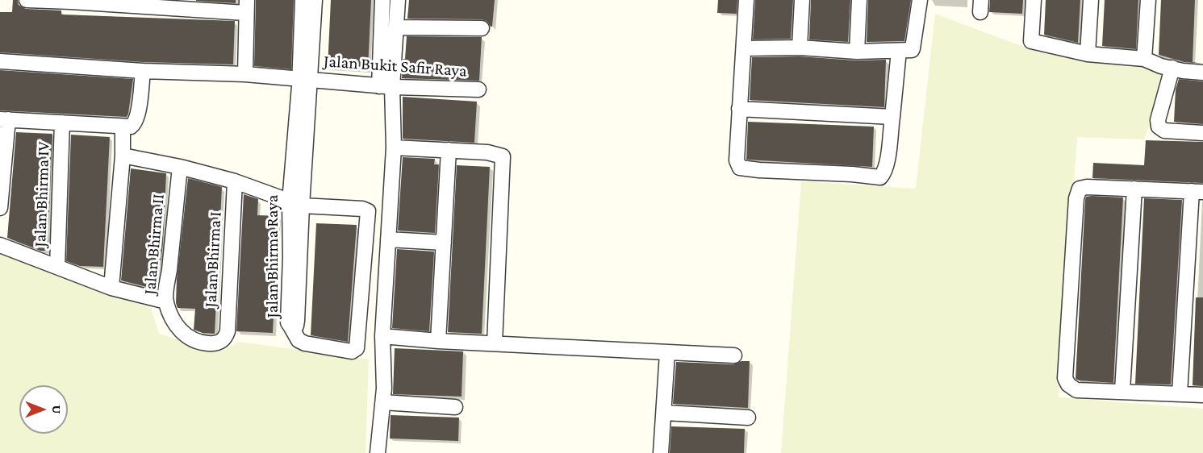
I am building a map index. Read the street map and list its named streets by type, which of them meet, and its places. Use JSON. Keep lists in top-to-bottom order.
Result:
{
  "streets": {
    "street": [
      "Jalan Bukit Safir Raya",
      "Jalan Bhirma IV",
      "Jalan Bhirma II",
      "Jalan Bhirma Raya",
      "Jalan Bhirma I"
    ]
  },
  "crossings": [
    ["Jalan Bukit Safir Raya", "Jalan Bhirma Raya"],
    ["Jalan Bhirma II", "Jalan Bhirma I"]
  ],
  "north": "right"
}
